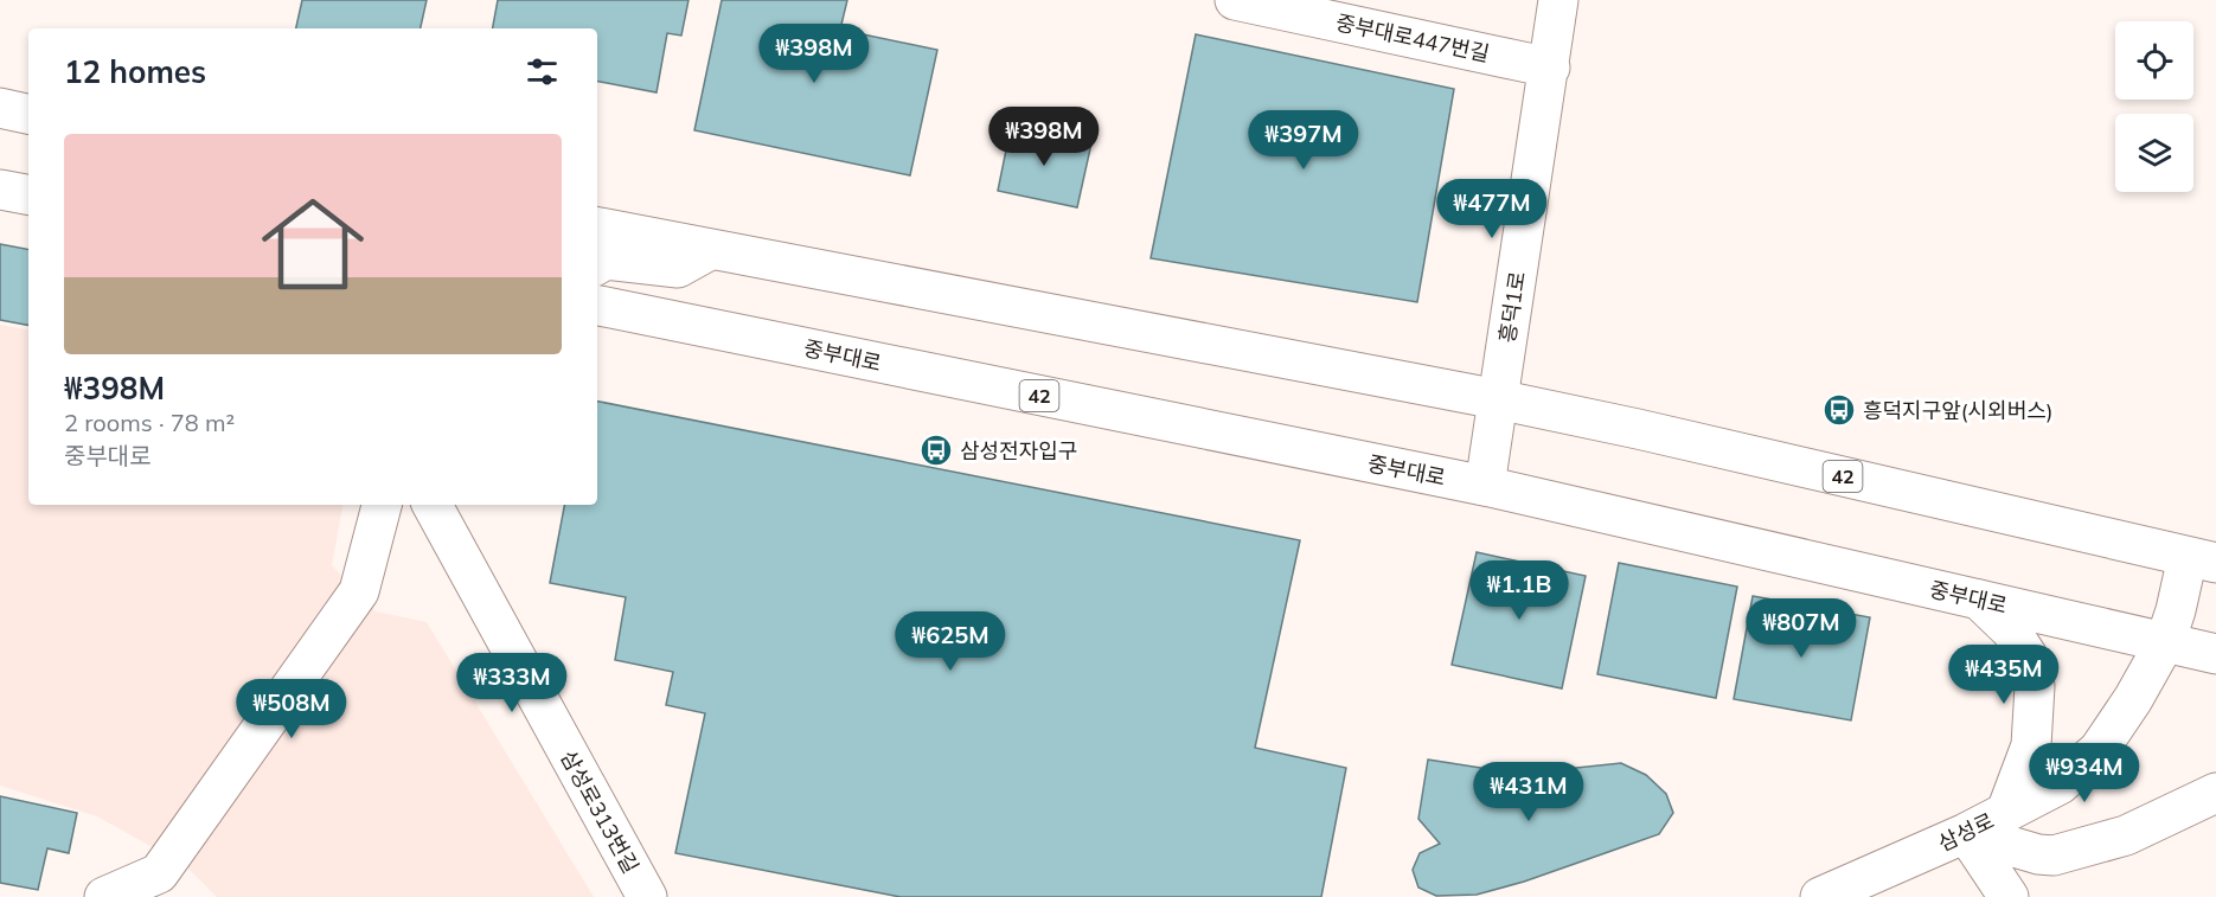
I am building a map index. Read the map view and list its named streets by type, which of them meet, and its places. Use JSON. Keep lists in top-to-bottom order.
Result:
{
  "streets": {
    "main road": [
      "중부대로447번길",
      "흥덕1로",
      "중부대로",
      "42",
      "삼성로313번길",
      "삼성로"
    ]
  },
  "crossings": [
    ["중부대로447번길", "흥덕1로"],
    ["흥덕1로", "중부대로"],
    ["흥덕1로", "42"],
    ["중부대로", "삼성로"],
    ["42", "삼성로"]
  ],
  "places": {
    "bus stop": ["흥덕지구앞(시외버스)", "삼성전자입구"]
  },
  "page": {
    "price": [
      "₩398M",
      "₩398M",
      "₩397M",
      "₩477M",
      "₩1.1B",
      "₩807M",
      "₩625M",
      "₩435M",
      "₩333M",
      "₩508M",
      "₩934M",
      "₩431M"
    ],
    "heading": "12 homes",
    "list": [
      {
        "name": "₩398M",
        "note": "2 rooms · 78 m² · 중부대로"
      }
    ]
  }
}
